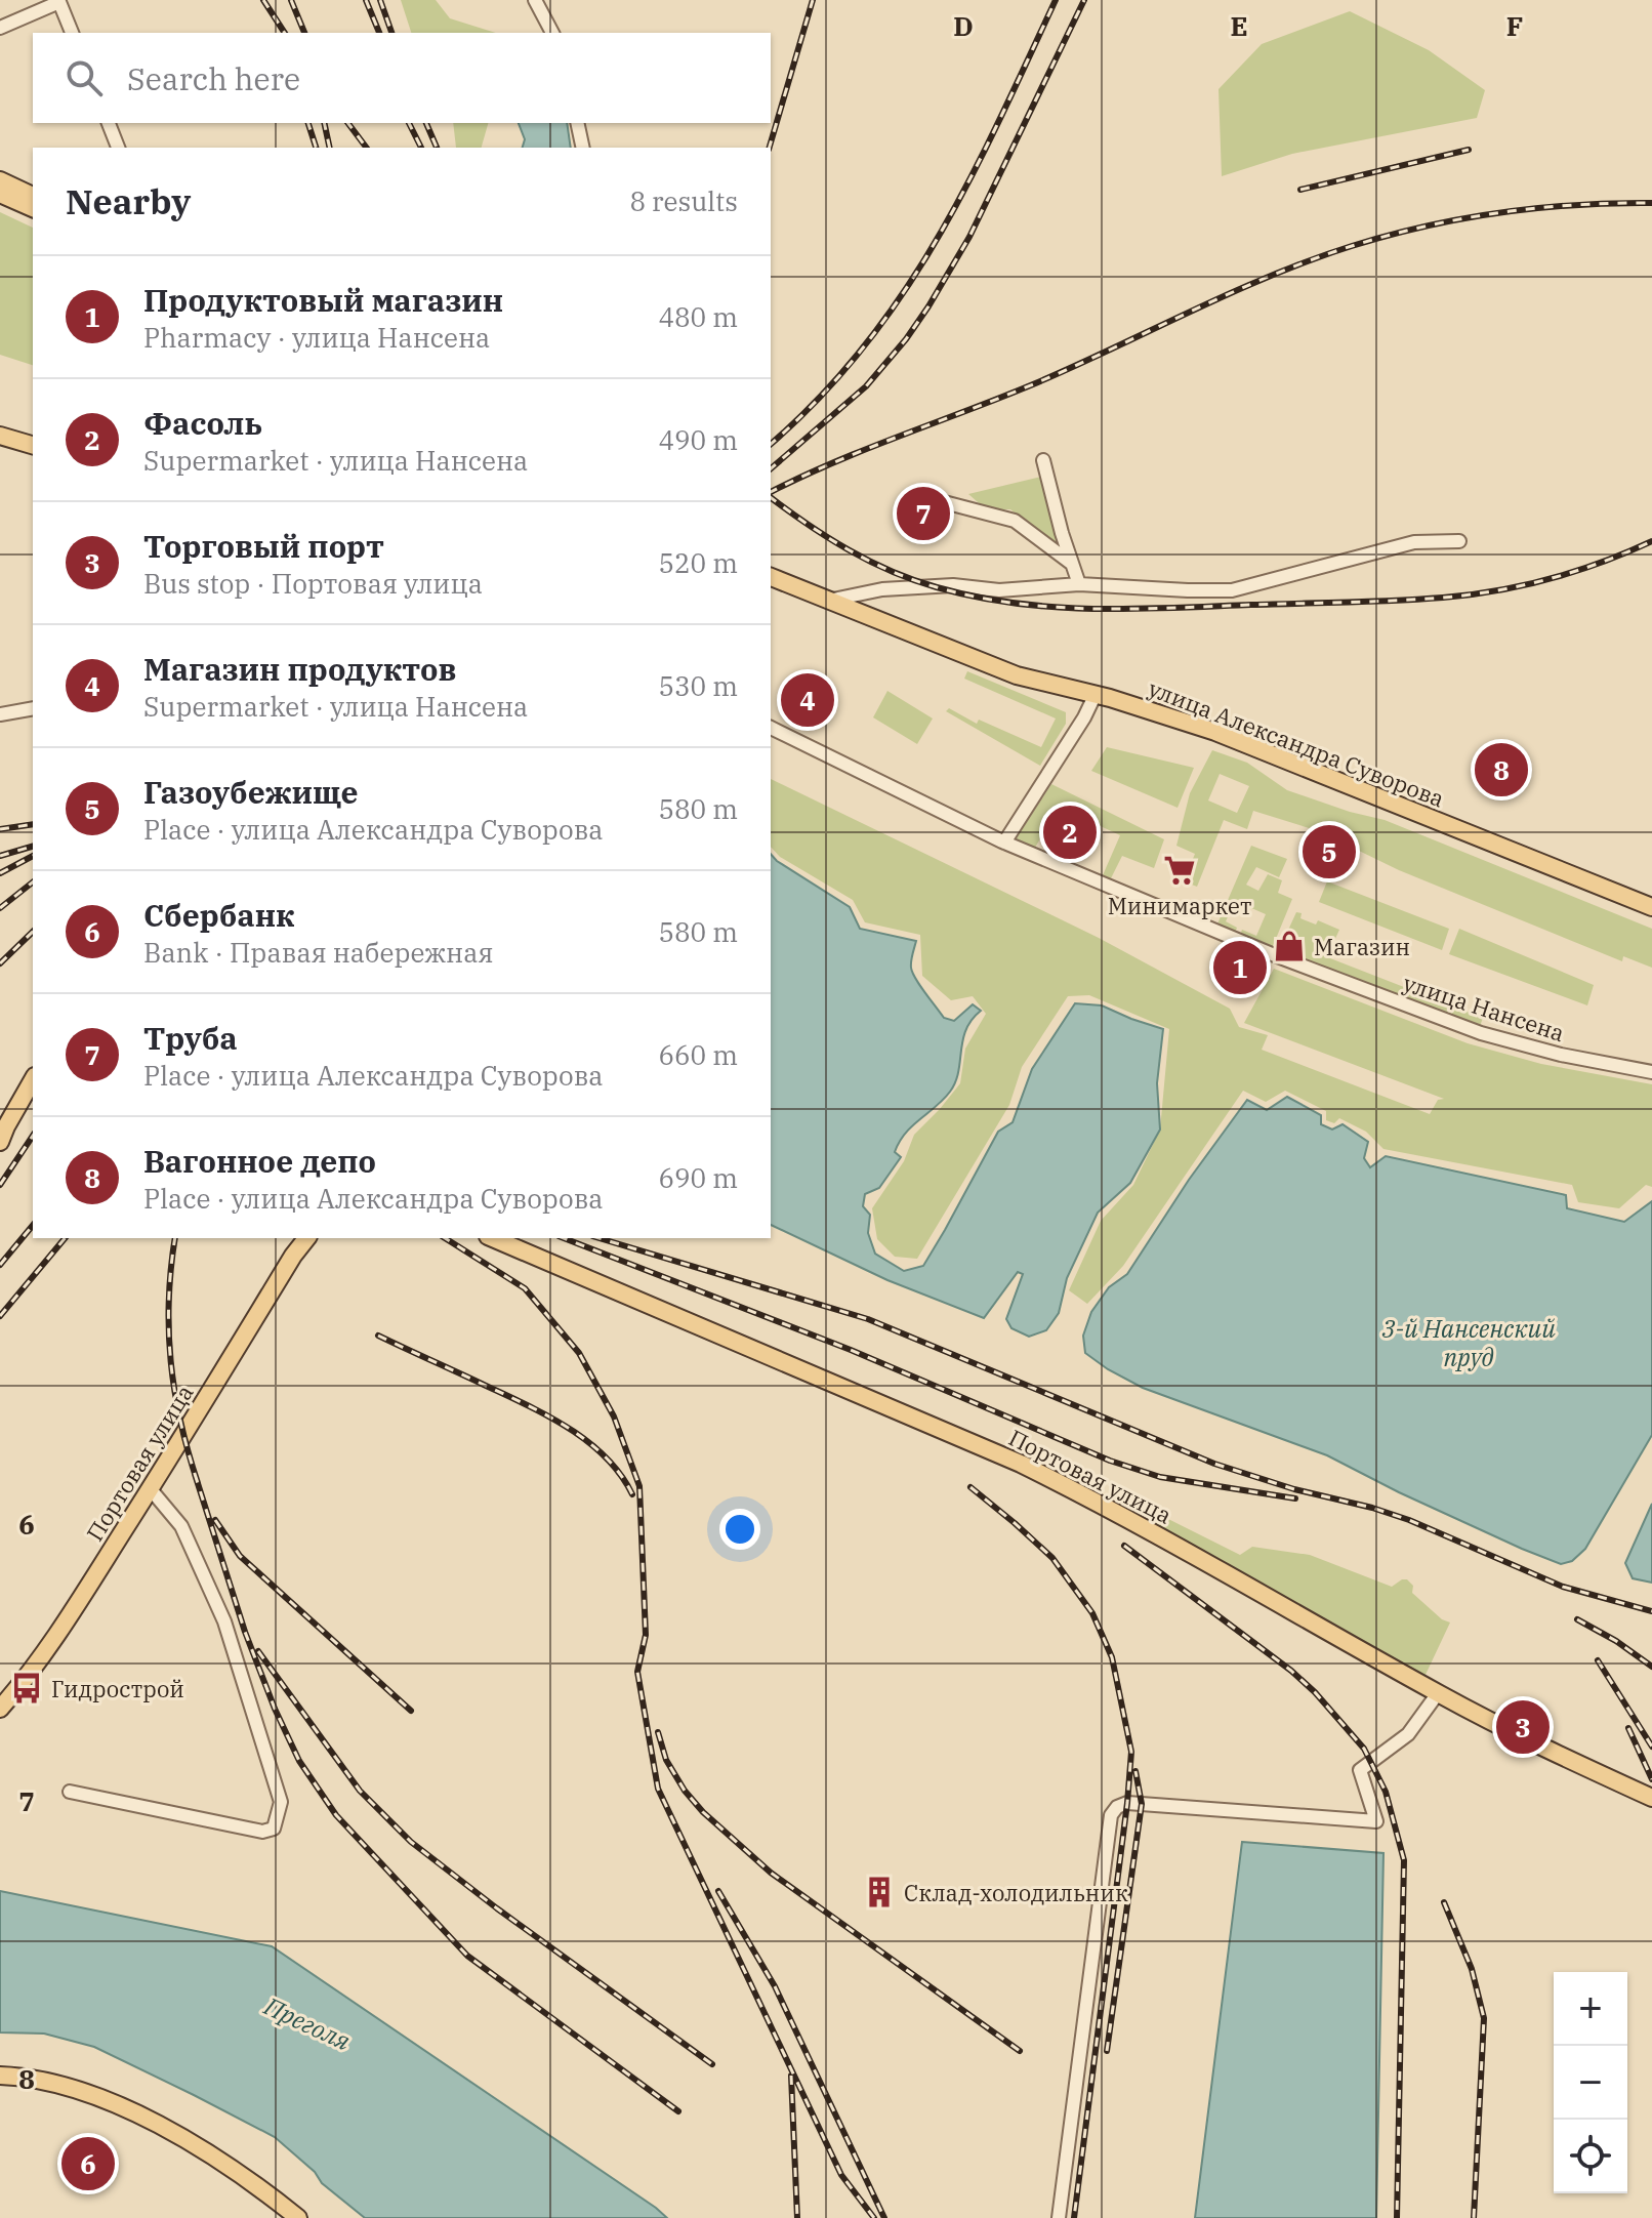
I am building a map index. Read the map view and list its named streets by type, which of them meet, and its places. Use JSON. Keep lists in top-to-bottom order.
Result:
{
  "streets": {
    "main road": ["улица Александра Суворова", "Портовая улица"],
    "street": ["улица Нансена"]
  },
  "water": ["3-й Нансенский пруд", "Преголя"],
  "places": {
    "supermarket": ["Минимаркет"],
    "shop": ["Магазин"],
    "bus stop": ["Гидрострой"],
    "building": ["Склад-холодильник"]
  },
  "page": {
    "search": "Search here",
    "heading": ["Nearby", "8 results"],
    "list": [
      {
        "mark": "1",
        "name": "Продуктовый магазин",
        "note": "Pharmacy · улица Нансена",
        "value": "480 m"
      },
      {
        "mark": "2",
        "name": "Фасоль",
        "note": "Supermarket · улица Нансена",
        "value": "490 m"
      },
      {
        "mark": "3",
        "name": "Торговый порт",
        "note": "Bus stop · Портовая улица",
        "value": "520 m"
      },
      {
        "mark": "4",
        "name": "Магазин продуктов",
        "note": "Supermarket · улица Нансена",
        "value": "530 m"
      },
      {
        "mark": "5",
        "name": "Газоубежище",
        "note": "Place · улица Александра Суворова",
        "value": "580 m"
      },
      {
        "mark": "6",
        "name": "Сбербанк",
        "note": "Bank · Правая набережная",
        "value": "580 m"
      },
      {
        "mark": "7",
        "name": "Труба",
        "note": "Place · улица Александра Суворова",
        "value": "660 m"
      },
      {
        "mark": "8",
        "name": "Вагонное депо",
        "note": "Place · улица Александра Суворова",
        "value": "690 m"
      }
    ],
    "pins": [
      "7",
      "4",
      "8",
      "2",
      "5",
      "1",
      "3",
      "6"
    ],
    "map_buttons": ["+", "−"]
  },
  "grid": {
    "columns": ["D", "E", "F"],
    "rows": ["6", "7", "8"]
  }
}
